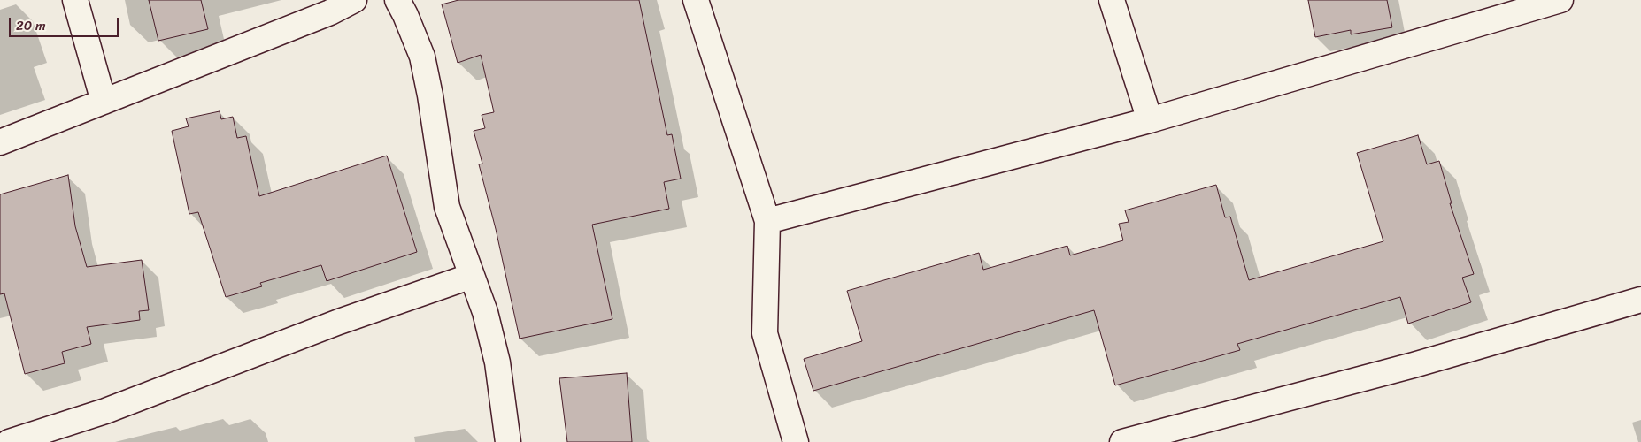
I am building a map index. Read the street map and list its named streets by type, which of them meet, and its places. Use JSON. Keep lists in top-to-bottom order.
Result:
{
  "scale_bar": "20 m"
}
